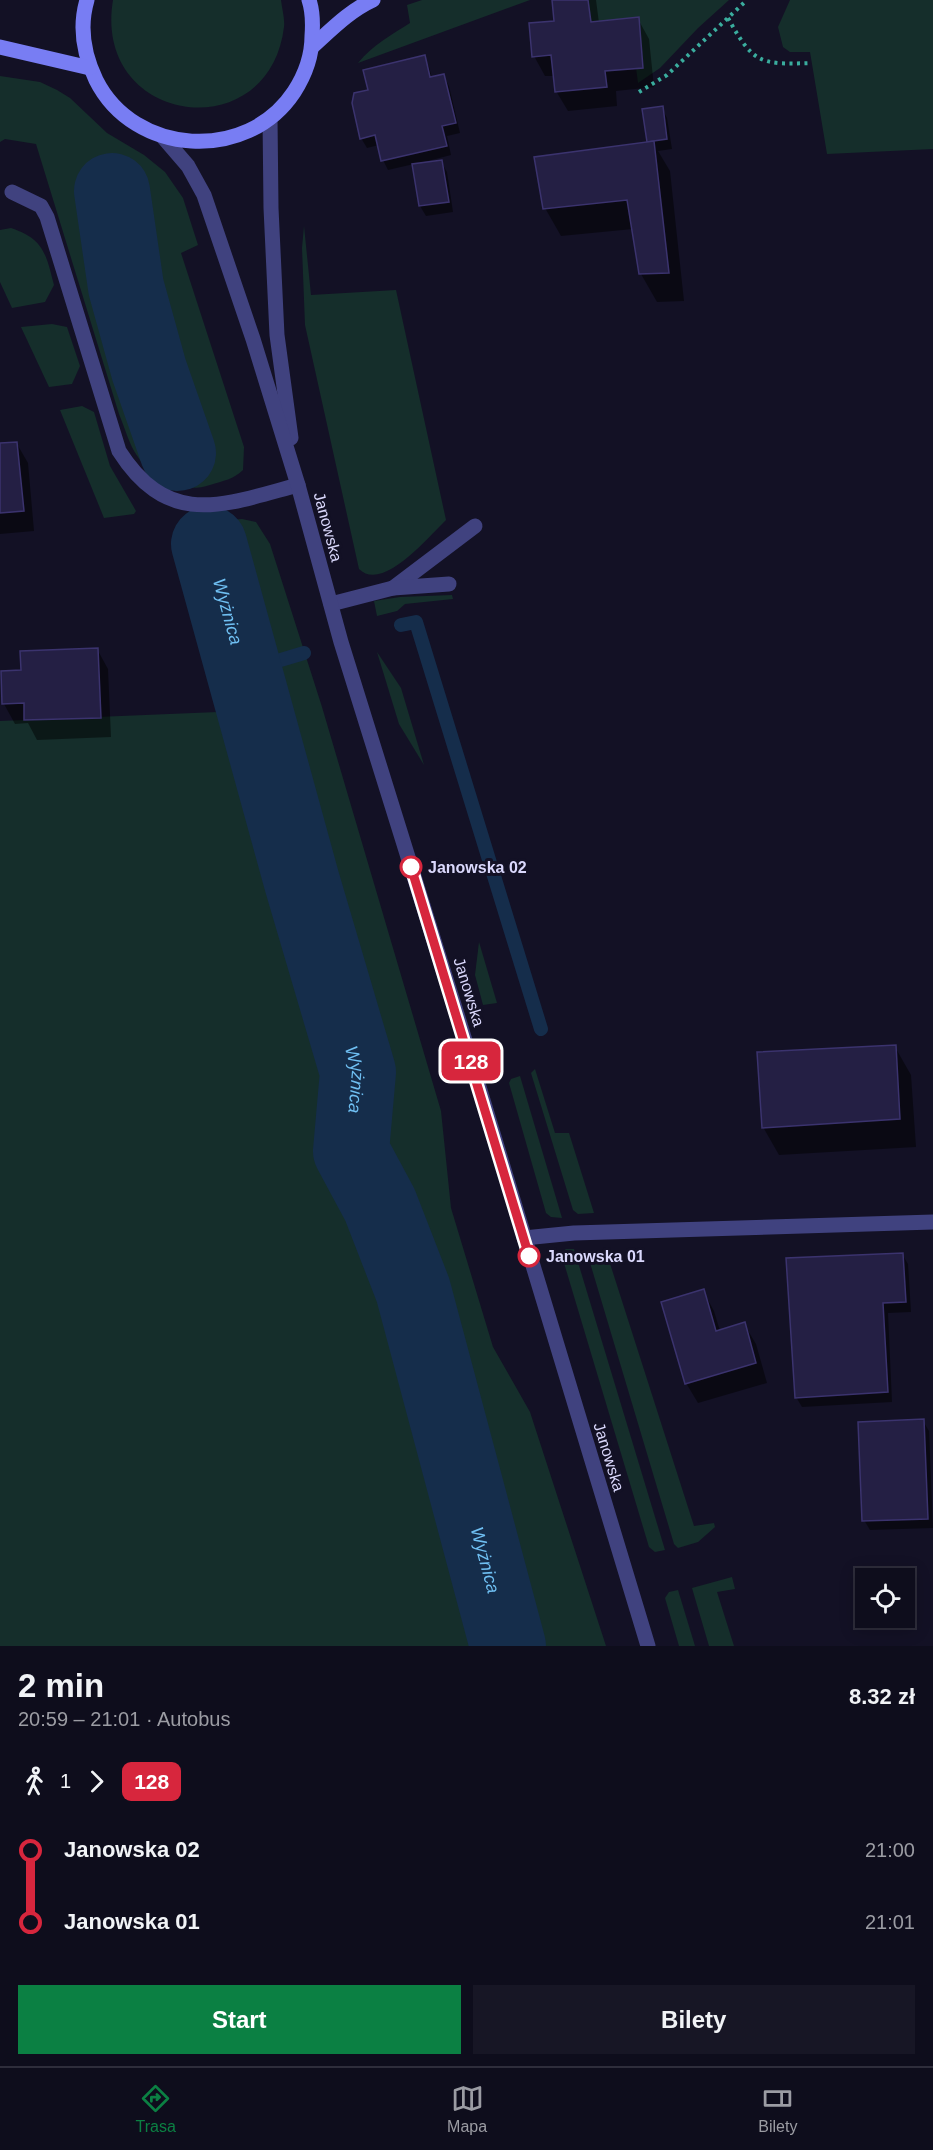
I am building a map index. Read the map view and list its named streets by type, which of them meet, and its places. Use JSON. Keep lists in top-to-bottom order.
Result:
{
  "streets": {
    "street": ["Janowska"]
  },
  "water": ["Wyżnica"],
  "places": ["Janowska 02", "Janowska 01"],
  "lines": ["bus line 128"],
  "page": {
    "on_map": "128",
    "heading": ["2 min", "20:59 – 21:01 · Autobus", "8.32 zł"],
    "legs": ["1", "128"],
    "list": [
      {
        "name": "Janowska 02",
        "value": "21:00"
      },
      {
        "name": "Janowska 01",
        "value": "21:01"
      }
    ],
    "buttons": ["Start", "Bilety"],
    "tabs": ["Trasa", "Mapa", "Bilety"]
  }
}
